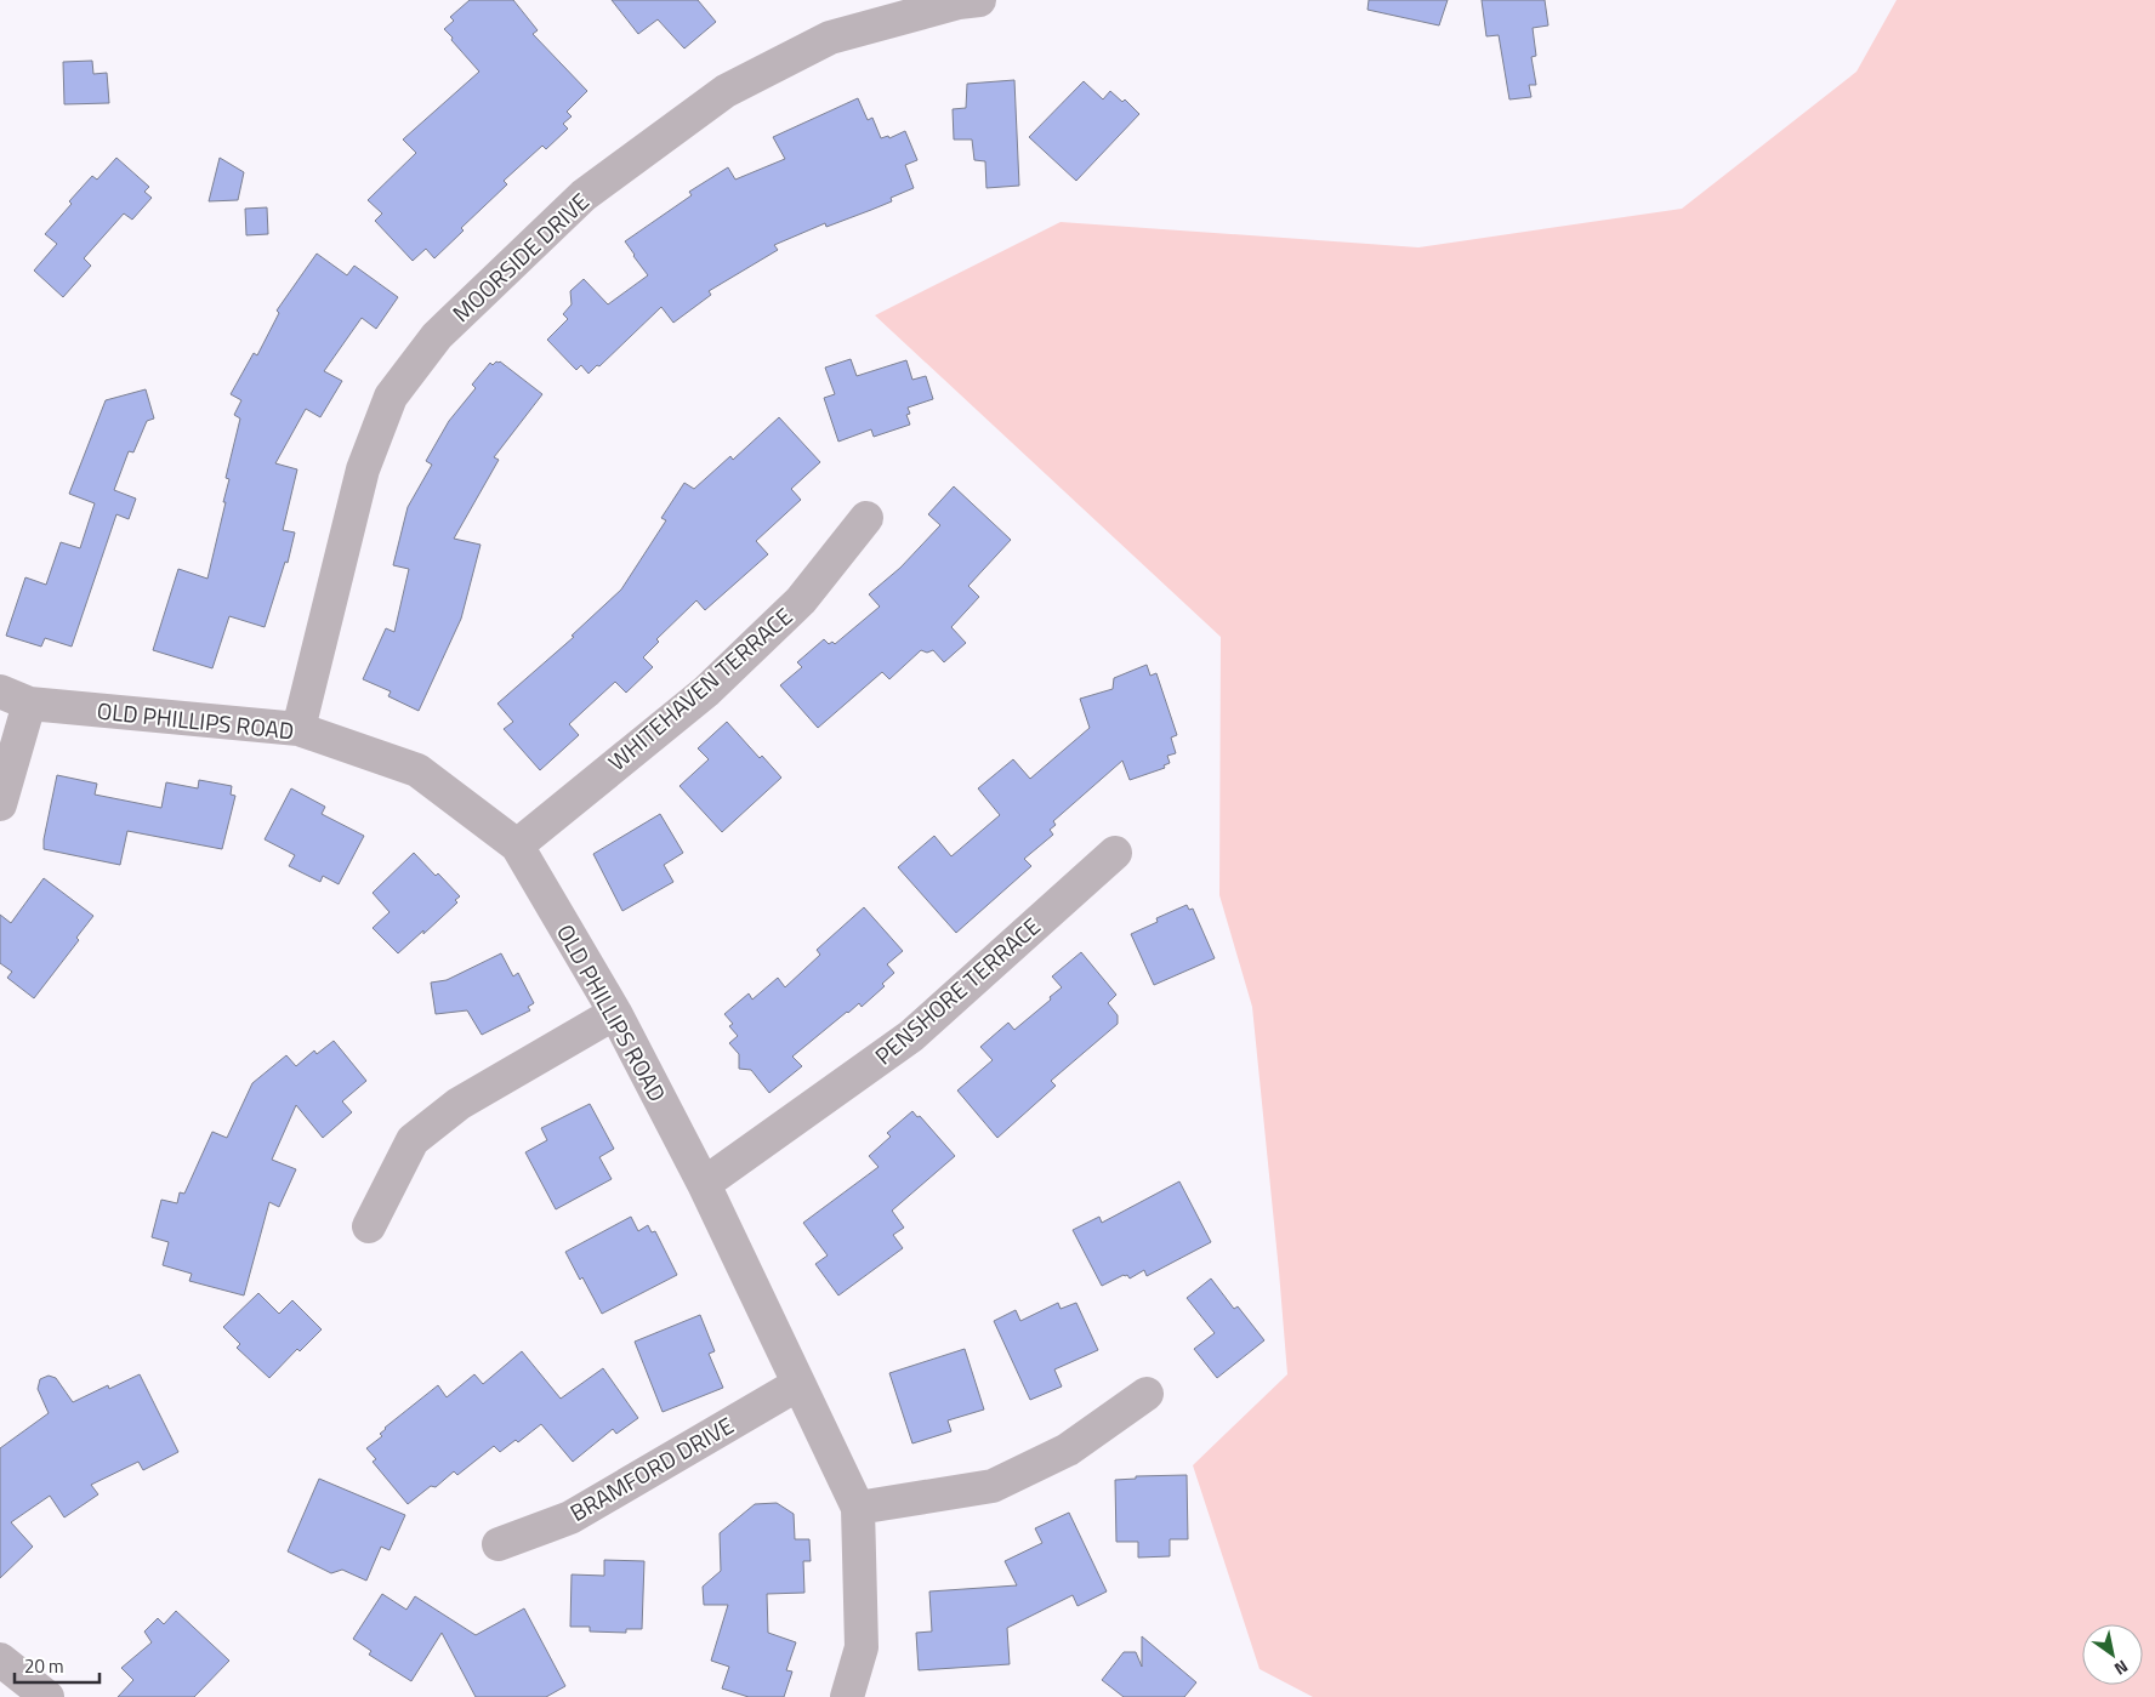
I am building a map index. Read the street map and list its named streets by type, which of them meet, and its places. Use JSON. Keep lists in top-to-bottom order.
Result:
{
  "streets": {
    "street": [
      "MOORSIDE DRIVE",
      "WHITEHAVEN TERRACE",
      "OLD PHILLIPS ROAD",
      "PENSHORE TERRACE",
      "BRAMFORD DRIVE"
    ]
  },
  "crossings": [
    ["MOORSIDE DRIVE", "OLD PHILLIPS ROAD"],
    ["WHITEHAVEN TERRACE", "OLD PHILLIPS ROAD"],
    ["OLD PHILLIPS ROAD", "PENSHORE TERRACE"],
    ["OLD PHILLIPS ROAD", "BRAMFORD DRIVE"]
  ],
  "scale_bar": "20 m",
  "north": "bottom right"
}
